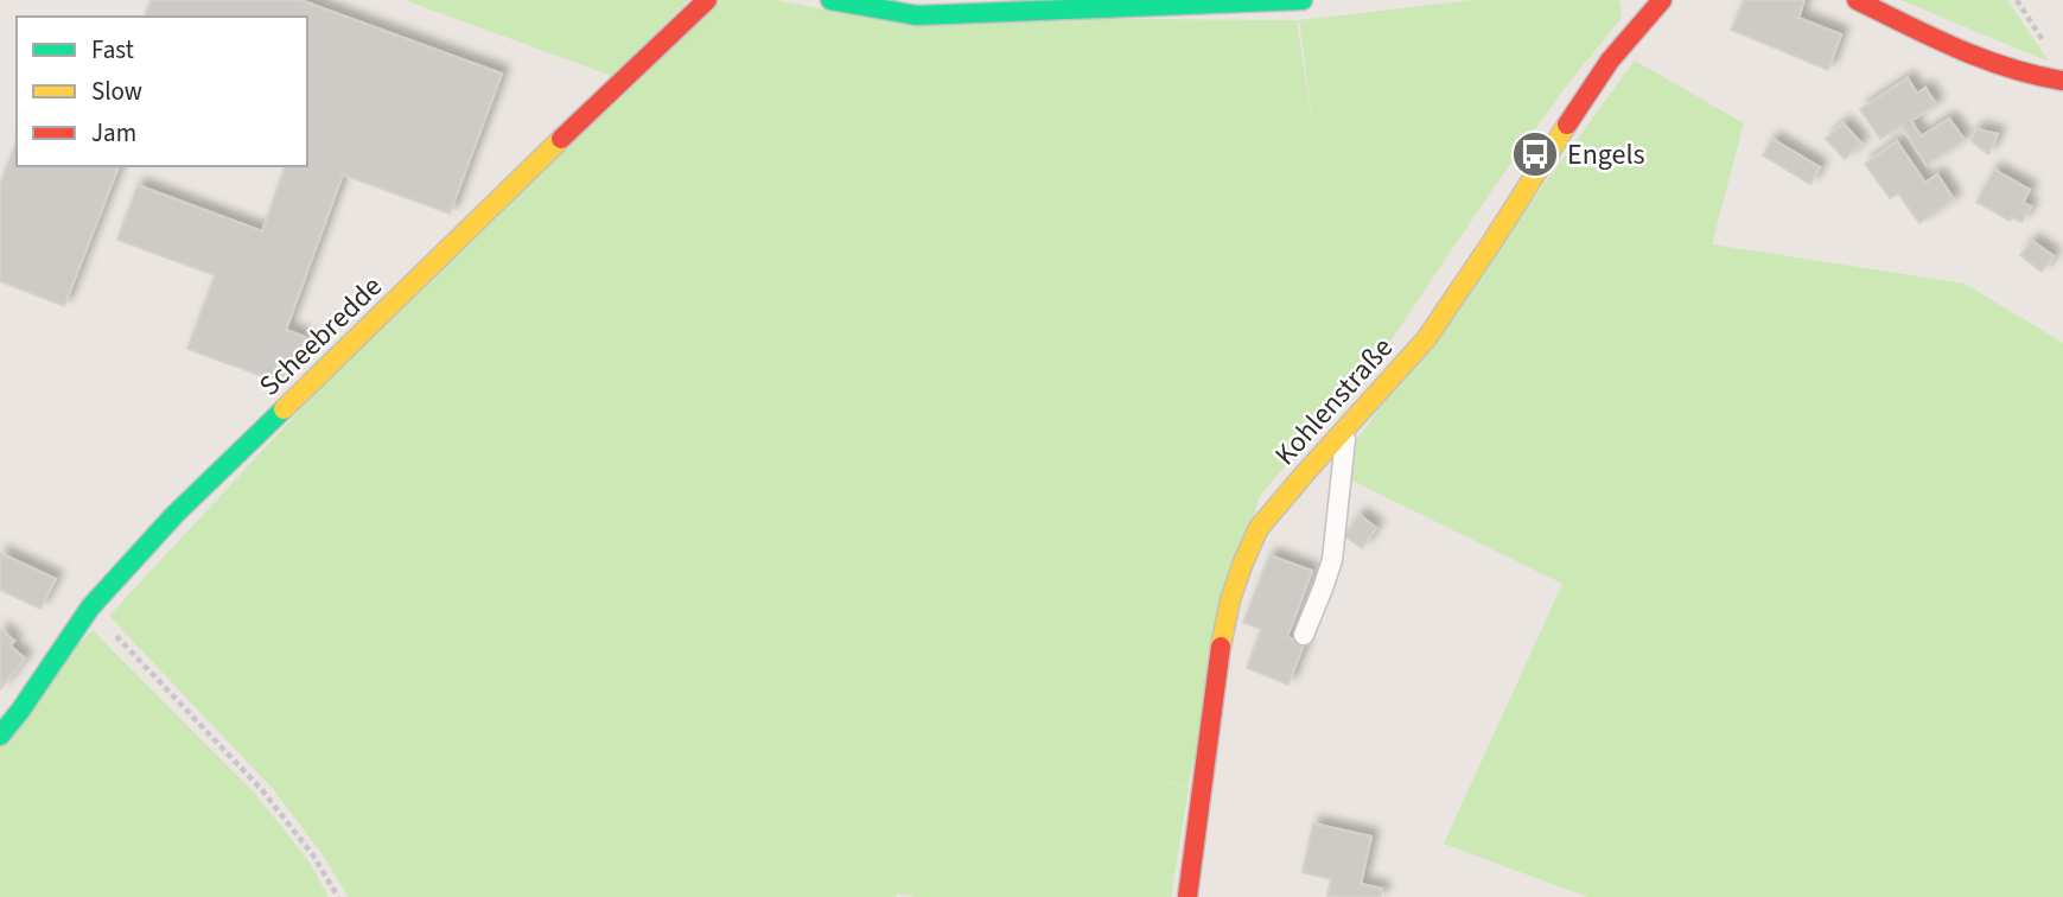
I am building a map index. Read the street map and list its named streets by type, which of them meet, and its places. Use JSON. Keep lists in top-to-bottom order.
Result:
{
  "streets": {
    "street": ["Scheebredde", "Kohlenstraße"]
  },
  "places": {
    "bus stop": ["Engels"]
  },
  "legend": ["Fast", "Slow", "Jam"]
}
